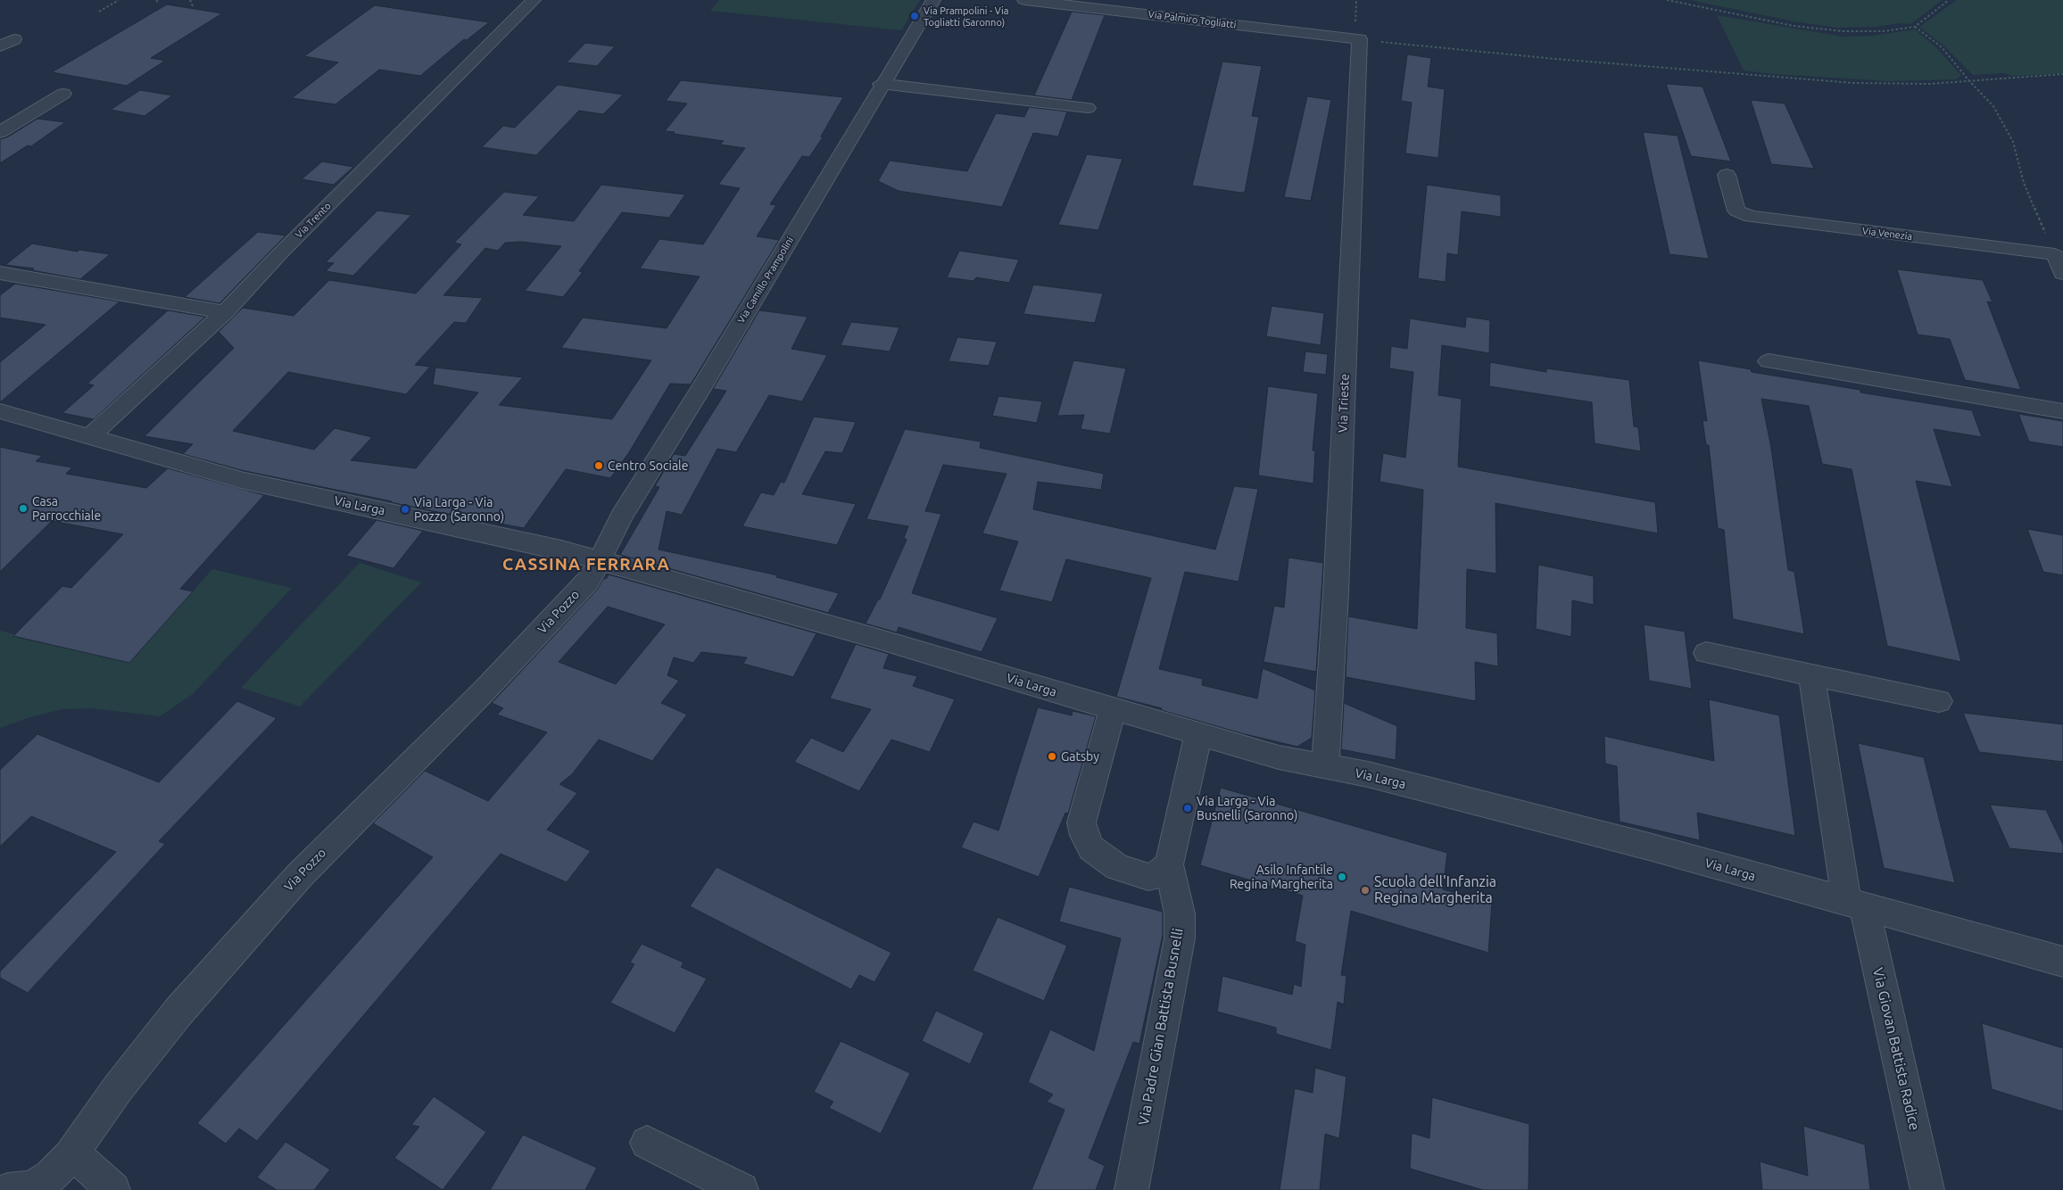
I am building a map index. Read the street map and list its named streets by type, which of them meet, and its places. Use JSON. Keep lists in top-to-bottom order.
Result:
{
  "streets": {
    "street": [
      "Via Palmiro Togliatti",
      "Via Trento",
      "Via Venezia",
      "Via Camillo Prampolini",
      "Via Trieste",
      "Via Larga",
      "Via Pozzo",
      "Via Padre Gian Battista Busnelli",
      "Via Giovan Battista Radice"
    ]
  },
  "crossings": [
    ["Via Palmiro Togliatti", "Via Trieste"],
    ["Via Trento", "Via Larga"],
    ["Via Camillo Prampolini", "Via Larga"],
    ["Via Camillo Prampolini", "Via Pozzo"],
    ["Via Trieste", "Via Larga"],
    ["Via Larga", "Via Pozzo"],
    ["Via Larga", "Via Padre Gian Battista Busnelli"],
    ["Via Larga", "Via Giovan Battista Radice"]
  ],
  "districts": ["CASSINA FERRARA"],
  "places": [
    "Via Prampolini - Via Togliatti (Saronno)",
    "Centro Sociale",
    "Casa Parrocchiale",
    "Via Larga - Via Pozzo (Saronno)",
    "Gatsby",
    "Via Larga - Via Busnelli (Saronno)",
    "Asilo Infantile Regina Margherita",
    "Scuola dell'Infanzia Regina Margherita"
  ]
}
